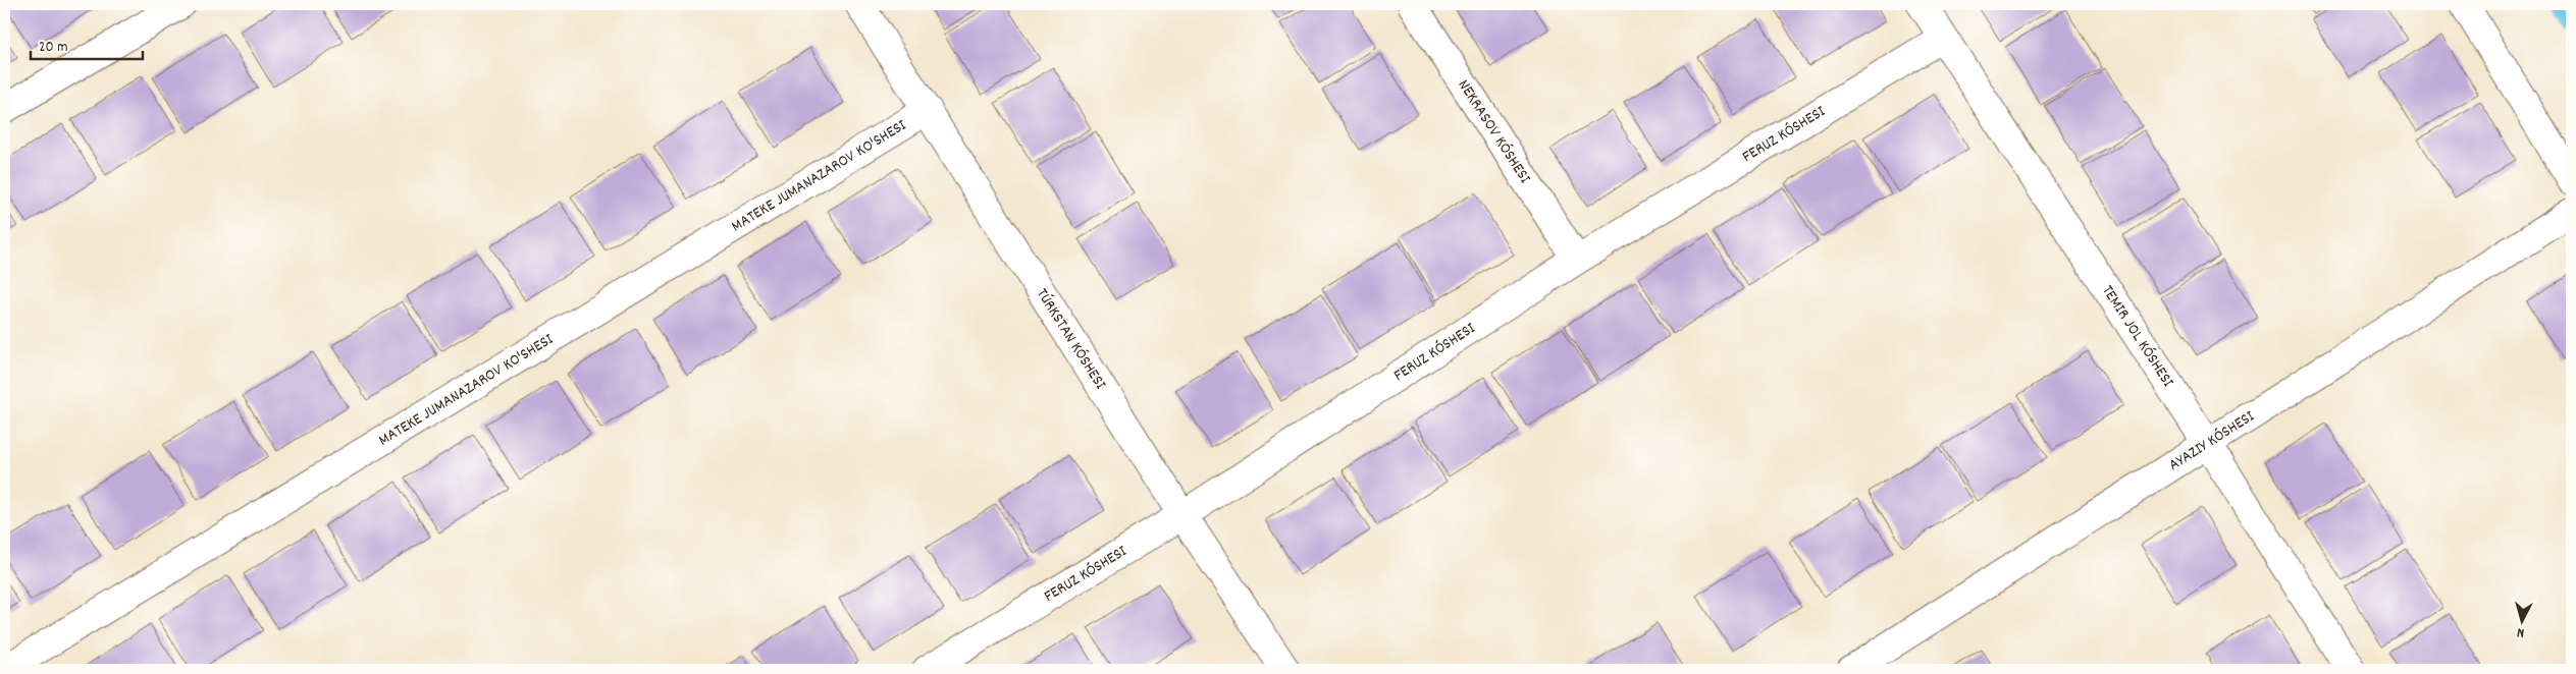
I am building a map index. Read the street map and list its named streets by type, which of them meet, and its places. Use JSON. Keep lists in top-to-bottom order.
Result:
{
  "streets": {
    "street": [
      "NEKRASOV KÓSHESI",
      "FERUZ KÓSHESI",
      "MATEKE JUMANAZAROV KO'SHESI",
      "TEMIR JOL KÓSHESI",
      "TÚRKSTAN KÓSHESI",
      "AYAZIY KÓSHESI"
    ]
  },
  "crossings": [
    ["NEKRASOV KÓSHESI", "FERUZ KÓSHESI"],
    ["FERUZ KÓSHESI", "TEMIR JOL KÓSHESI"],
    ["FERUZ KÓSHESI", "TÚRKSTAN KÓSHESI"],
    ["MATEKE JUMANAZAROV KO'SHESI", "TÚRKSTAN KÓSHESI"],
    ["TEMIR JOL KÓSHESI", "AYAZIY KÓSHESI"]
  ],
  "scale_bar": "20 m",
  "north": "bottom"
}
